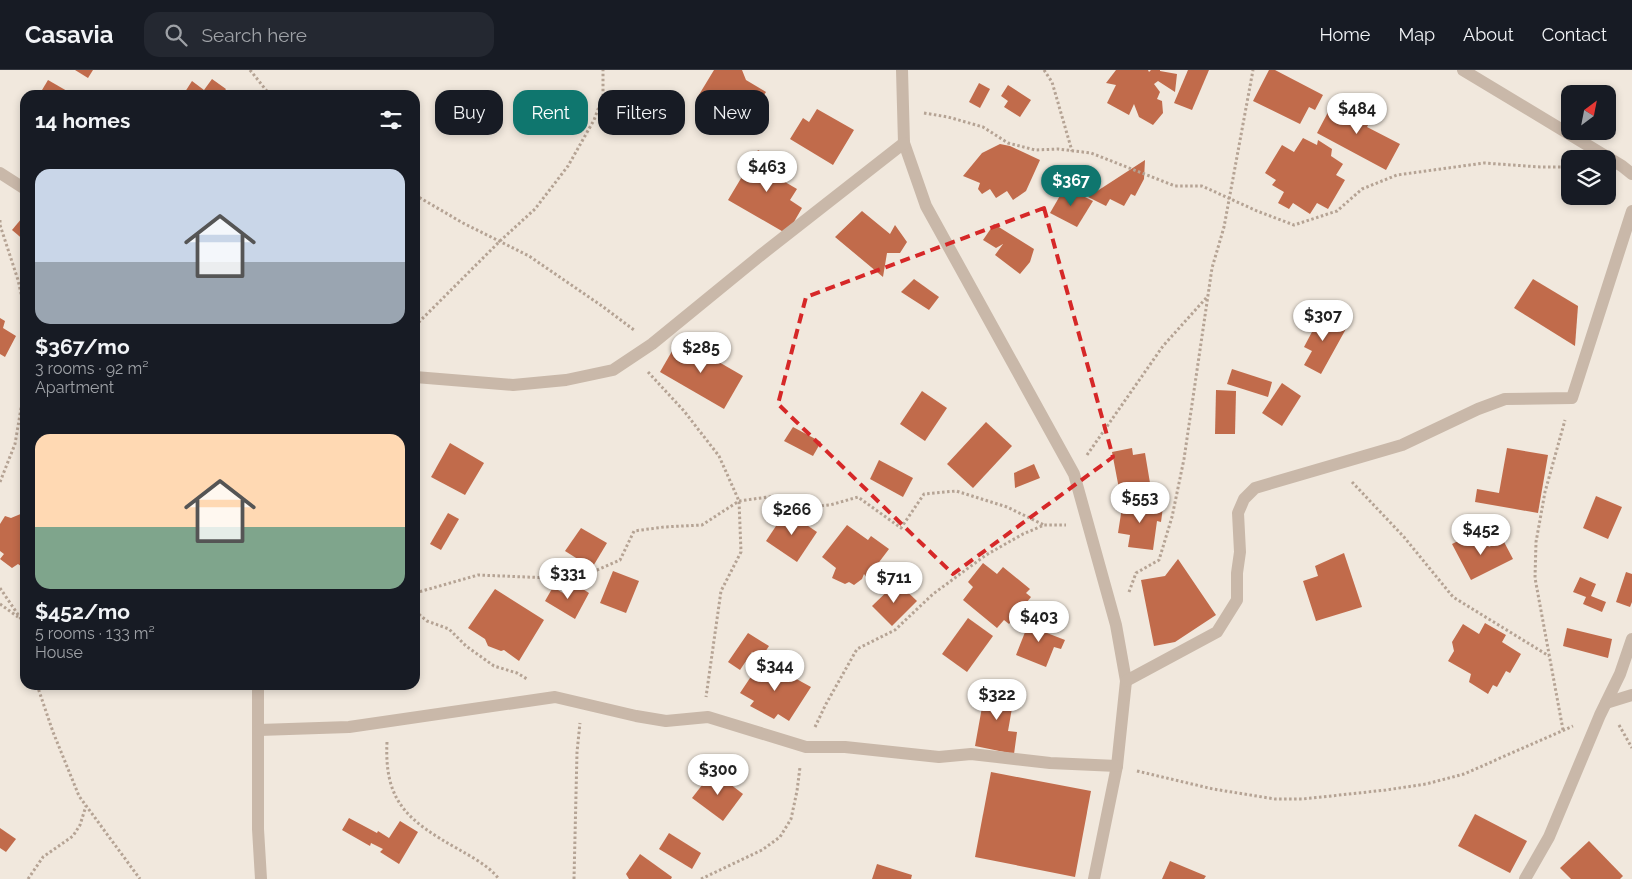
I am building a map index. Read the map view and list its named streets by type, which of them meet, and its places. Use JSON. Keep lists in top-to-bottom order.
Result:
{
  "north": "top right",
  "page": {
    "header": "Casavia",
    "search": "Search here",
    "nav": [
      "Home",
      "Map",
      "About",
      "Contact"
    ],
    "chip": [
      "Buy",
      "Rent",
      "Filters",
      "New"
    ],
    "heading": "14 homes",
    "price": [
      "$484",
      "$463",
      "$367",
      "$307",
      "$285",
      "$553",
      "$266",
      "$452",
      "$331",
      "$711",
      "$403",
      "$344",
      "$322",
      "$300"
    ],
    "list": [
      {
        "name": "$367/mo",
        "note": "3 rooms · 92 m² · Apartment"
      },
      {
        "name": "$452/mo",
        "note": "5 rooms · 133 m² · House"
      }
    ]
  }
}
